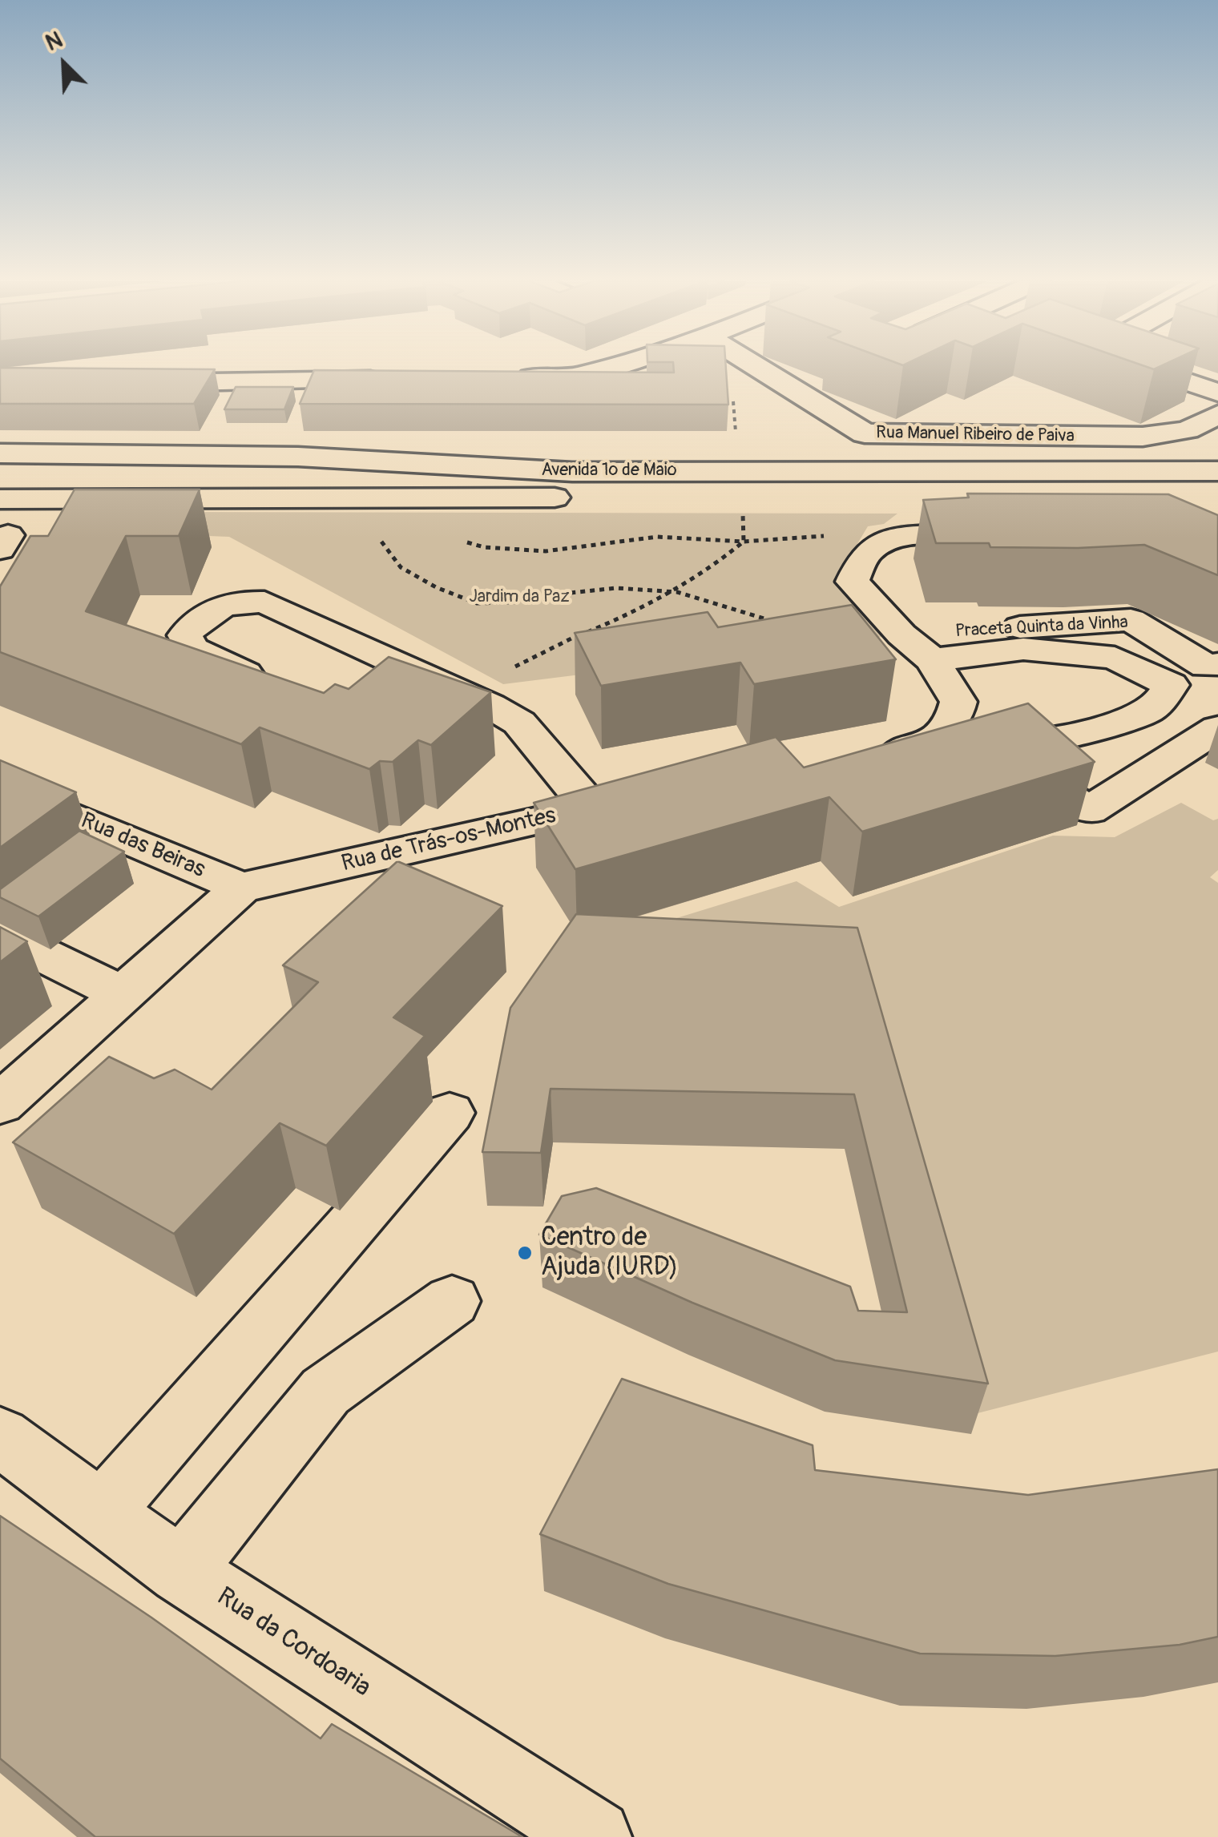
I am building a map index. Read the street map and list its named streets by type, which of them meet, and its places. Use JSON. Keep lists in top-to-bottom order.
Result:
{
  "streets": {
    "street": [
      "Rua Manuel Ribeiro de Paiva",
      "Avenida 1º de Maio",
      "Praceta Quinta da Vinha",
      "Rua de Trás-os-Montes",
      "Rua das Beiras",
      "Rua da Cordoaria"
    ]
  },
  "crossings": [
    ["Rua de Trás-os-Montes", "Rua das Beiras"]
  ],
  "parks": ["Jardim da Paz"],
  "places": ["Centro de Ajuda (IURD)"],
  "north": "top left"
}
